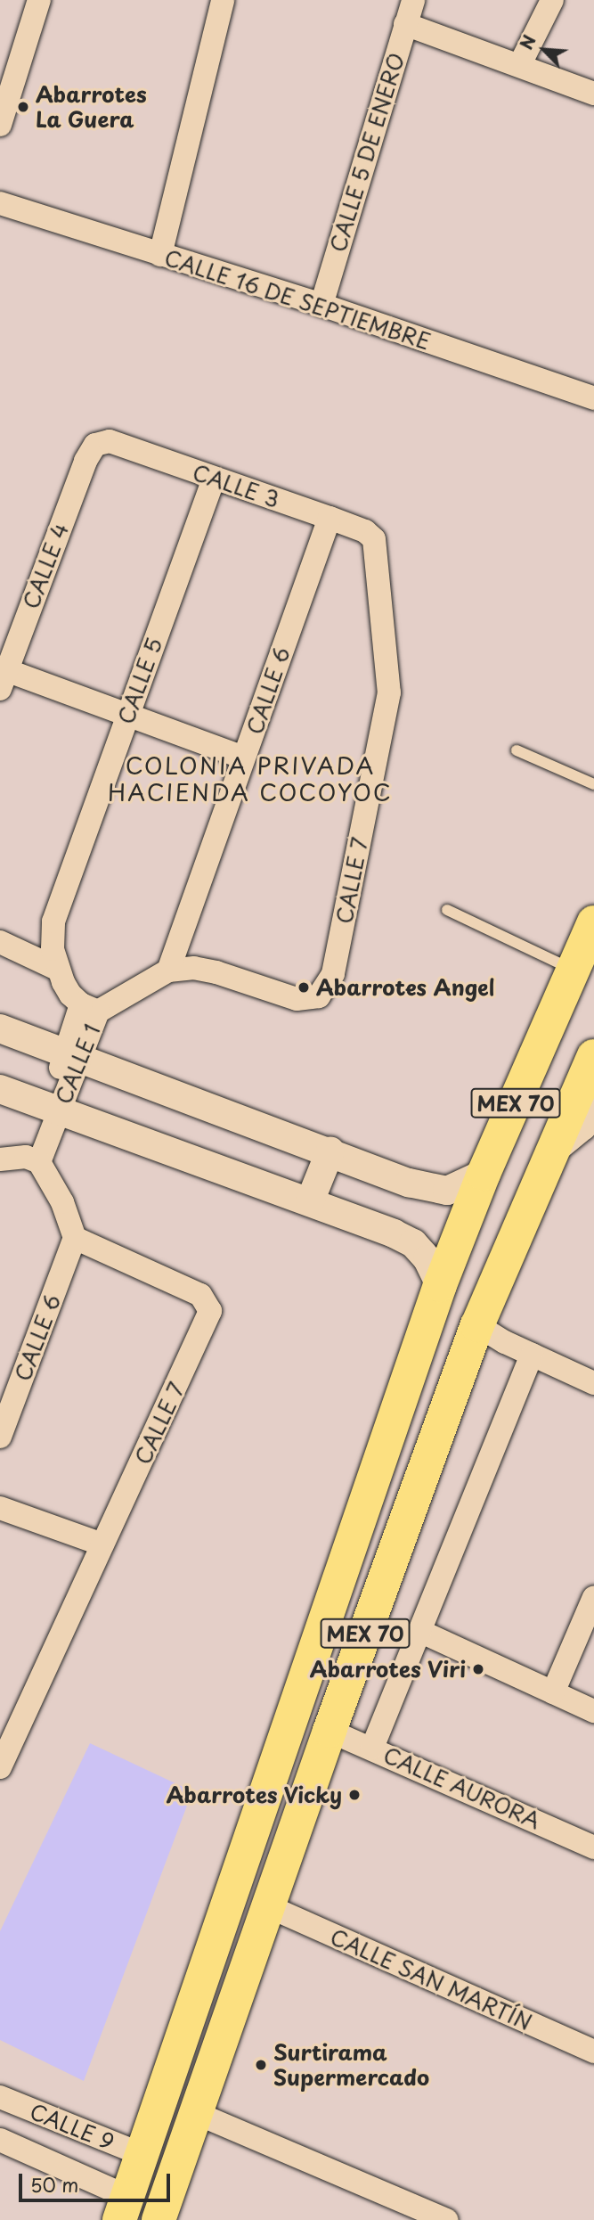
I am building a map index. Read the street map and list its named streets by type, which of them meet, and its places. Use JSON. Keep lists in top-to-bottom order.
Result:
{
  "streets": {
    "main road": ["MEX 70"],
    "street": [
      "CALLE 5 DE ENERO",
      "CALLE 16 DE SEPTIEMBRE",
      "CALLE 3",
      "CALLE 4",
      "CALLE 5",
      "CALLE 6",
      "CALLE 7",
      "CALLE 1",
      "CALLE AURORA",
      "CALLE SAN MARTÍN",
      "CALLE 9"
    ]
  },
  "crossings": [
    ["CALLE 5 DE ENERO", "CALLE 16 DE SEPTIEMBRE"],
    ["CALLE 3", "CALLE 4"],
    ["CALLE 3", "CALLE 5"],
    ["CALLE 3", "CALLE 6"],
    ["CALLE 3", "CALLE 7"],
    ["CALLE 5", "CALLE 1"],
    ["CALLE 6", "CALLE 7"],
    ["CALLE 6", "CALLE 1"],
    ["CALLE 7", "CALLE 1"],
    ["MEX 70", "CALLE AURORA"],
    ["MEX 70", "CALLE SAN MARTÍN"],
    ["MEX 70", "CALLE 9"]
  ],
  "districts": ["COLONIA PRIVADA HACIENDA COCOYOC"],
  "places": [
    "Abarrotes La Guera",
    "Abarrotes Angel",
    "Abarrotes Viri",
    "Abarrotes Vicky",
    "Surtirama Supermercado"
  ],
  "scale_bar": "50 m",
  "north": "top left"
}
